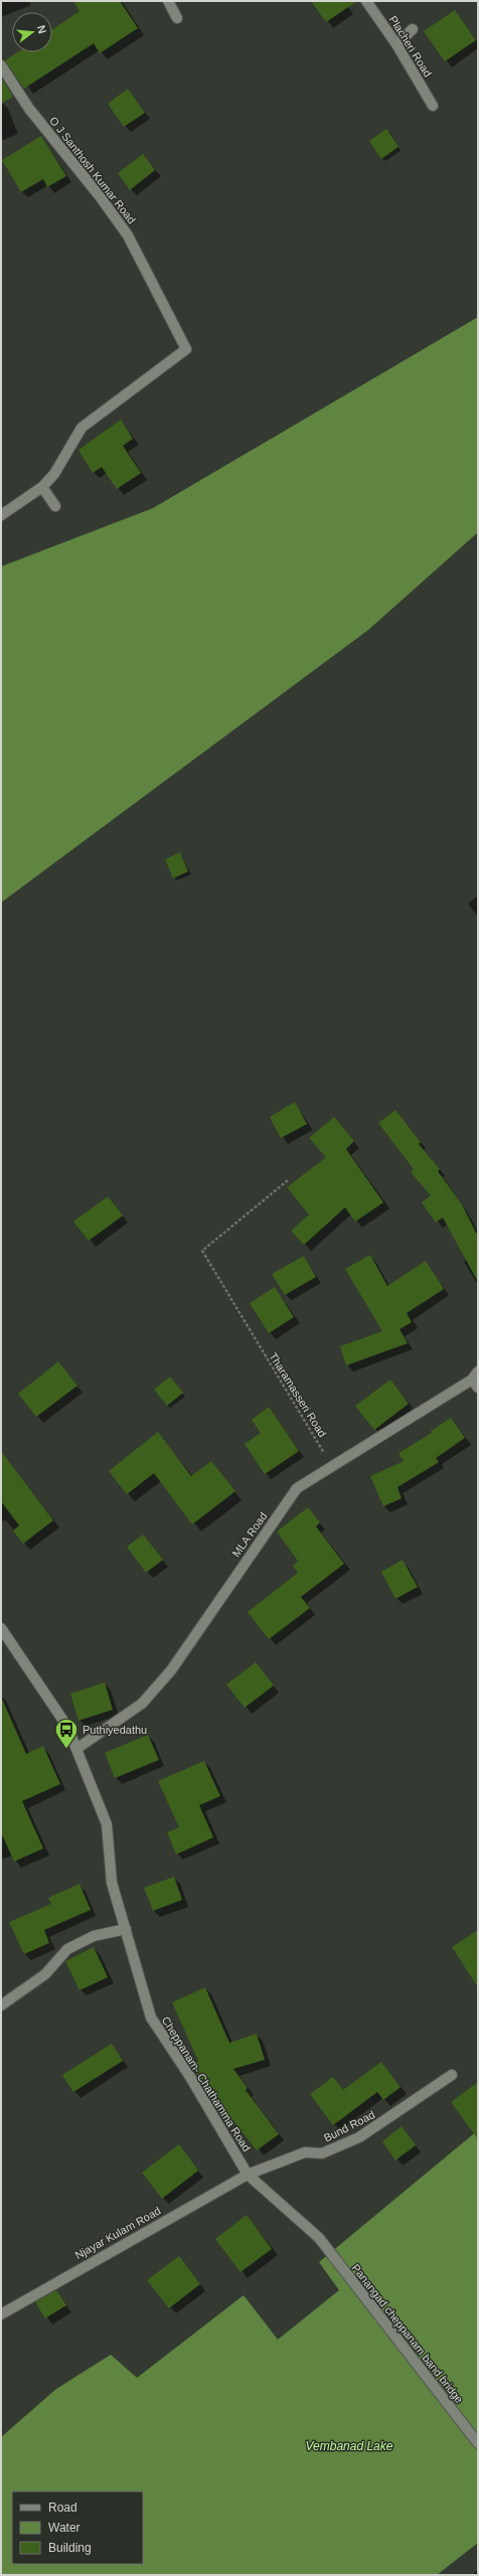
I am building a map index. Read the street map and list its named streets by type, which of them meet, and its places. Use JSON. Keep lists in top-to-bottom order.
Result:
{
  "streets": {
    "street": [
      "Placheri Road",
      "O J Santhosh Kumar Road",
      "MLA Road",
      "Cheppanam- Chathamma Road",
      "Bund Road",
      "Njayar Kulam Road",
      "Panangad cheppanam band bridge"
    ],
    "path": ["Tharamasseri Road"]
  },
  "crossings": [
    ["Tharamasseri Road", "MLA Road"],
    ["MLA Road", "Cheppanam- Chathamma Road"],
    ["Cheppanam- Chathamma Road", "Bund Road"],
    ["Cheppanam- Chathamma Road", "Njayar Kulam Road"],
    ["Cheppanam- Chathamma Road", "Panangad cheppanam band bridge"],
    ["Bund Road", "Njayar Kulam Road"]
  ],
  "water": ["Vembanad Lake"],
  "places": {
    "bus stop": ["Puthiyedathu"]
  },
  "legend": ["Road", "Water", "Building"],
  "north": "right"
}
